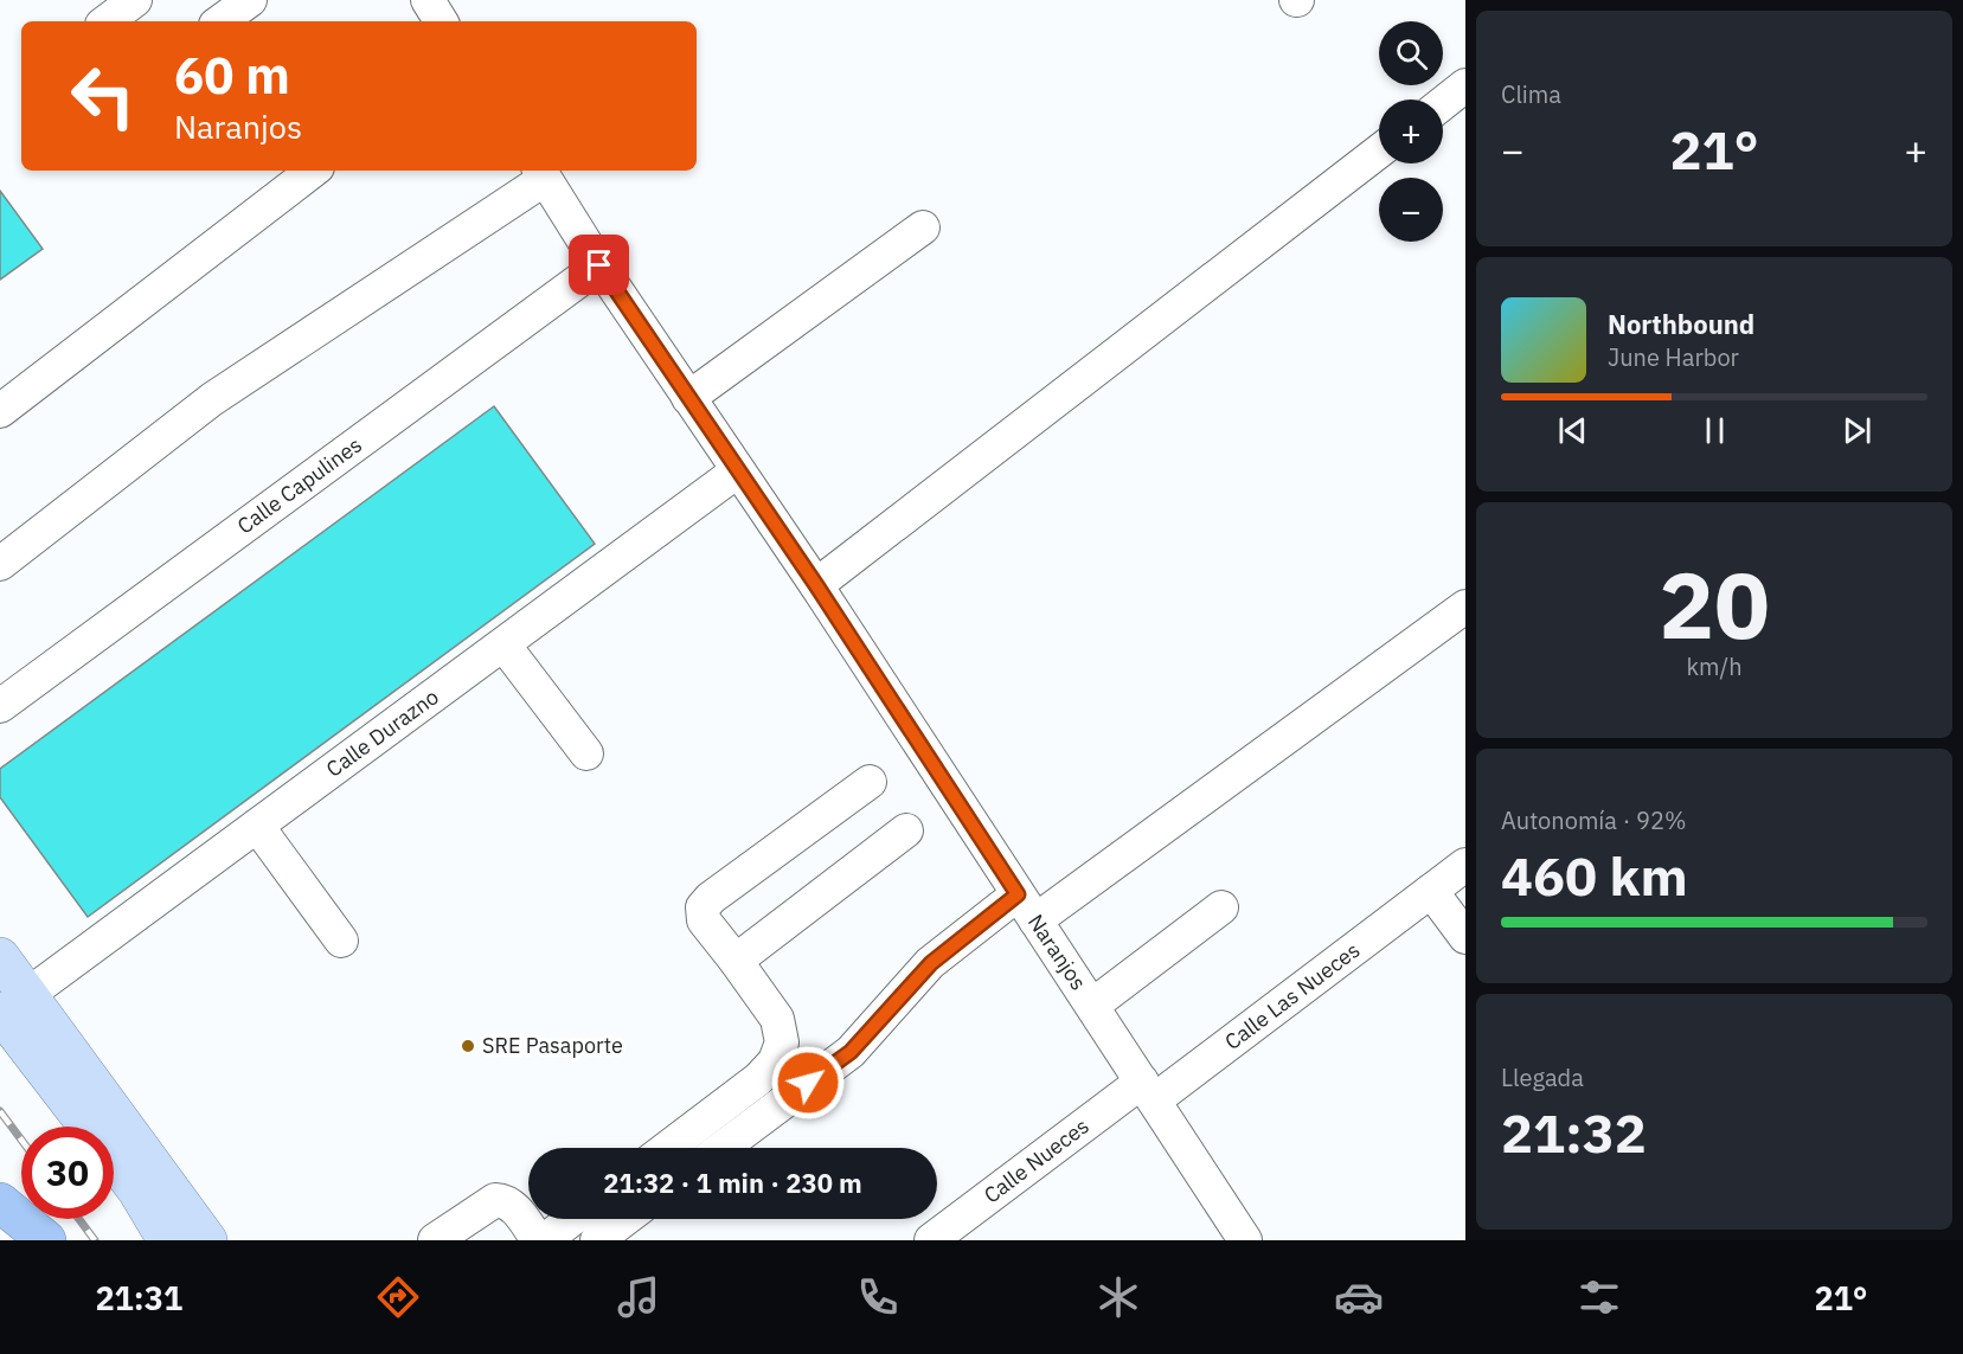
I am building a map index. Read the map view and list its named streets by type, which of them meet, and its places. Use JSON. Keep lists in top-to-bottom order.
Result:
{
  "streets": {
    "street": [
      "Calle Capulines",
      "Calle Durazno",
      "Naranjos",
      "Calle Las Nueces",
      "Calle Nueces"
    ]
  },
  "crossings": [
    ["Calle Capulines", "Naranjos"],
    ["Calle Durazno", "Naranjos"],
    ["Naranjos", "Calle Las Nueces"],
    ["Naranjos", "Calle Nueces"],
    ["Calle Las Nueces", "Calle Nueces"]
  ],
  "places": ["SRE Pasaporte"],
  "page": {
    "tile": [
      "Clima",
      ["20", "km/h"],
      ["Autonomía · 92%", "460 km"],
      ["Llegada", "21:32"]
    ],
    "map_buttons": ["+", "−"],
    "turn": ["60 m", "Naranjos"],
    "heat": ["−", "21°", "+"],
    "song": ["Northbound", "June Harbor"],
    "limit": "30",
    "trip": "21:32 · 1 min · 230 m",
    "tabs": ["21:31", "21°"]
  }
}
